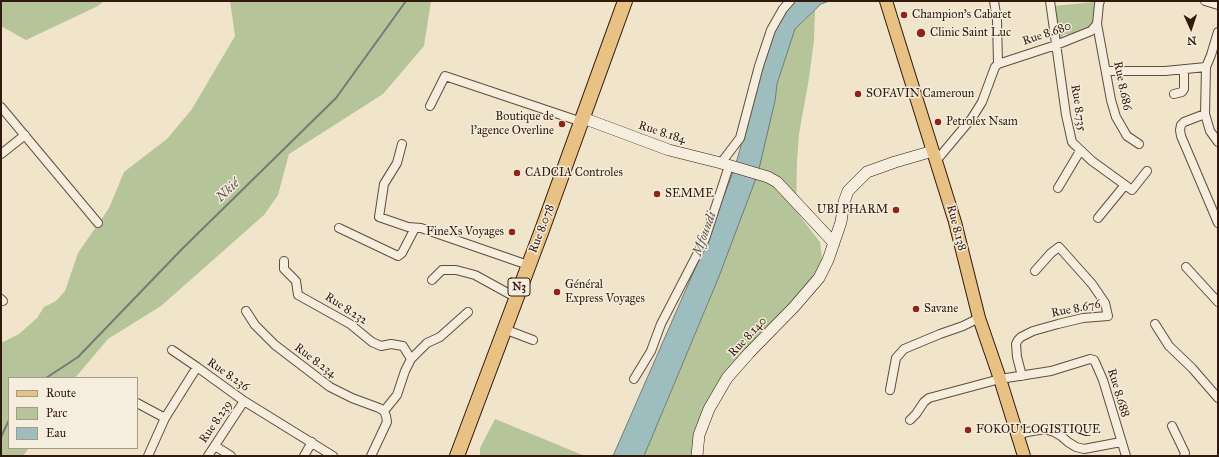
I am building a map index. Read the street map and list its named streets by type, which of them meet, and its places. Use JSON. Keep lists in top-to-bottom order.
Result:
{
  "streets": {
    "highway": ["Rue 8.078", "N3"],
    "main road": ["Rue 8.184", "Rue 8.138", "Rue 8.140"],
    "street": [
      "Rue 8.680",
      "Rue 8.686",
      "Rue 8.735",
      "Rue 8.232",
      "Rue 8.676",
      "Rue 8.234",
      "Rue 8.236",
      "Rue 8.688",
      "Rue 8.239"
    ]
  },
  "crossings": [
    ["Rue 8.680", "Rue 8.686"],
    ["Rue 8.680", "Rue 8.735"],
    ["Rue 8.184", "Rue 8.078"],
    ["Rue 8.184", "Rue 8.140"],
    ["Rue 8.138", "Rue 8.140"],
    ["Rue 8.138", "Rue 8.688"],
    ["Rue 8.676", "Rue 8.688"],
    ["Rue 8.236", "Rue 8.239"]
  ],
  "water": ["Nkié", "Mfoundi"],
  "places": [
    "Champion's Cabaret",
    "Clinic Saint Luc",
    "SOFAVIN Cameroun",
    "Petrolex Nsam",
    "Boutique de l'agence Overline",
    "CADCIA Controles",
    "SEMME",
    "UBI PHARM",
    "FineXs Voyages",
    "Général Express Voyages",
    "Savane",
    "FOKOU LOGISTIQUE"
  ],
  "legend": ["Route", "Parc", "Eau"],
  "north": "bottom"
}
